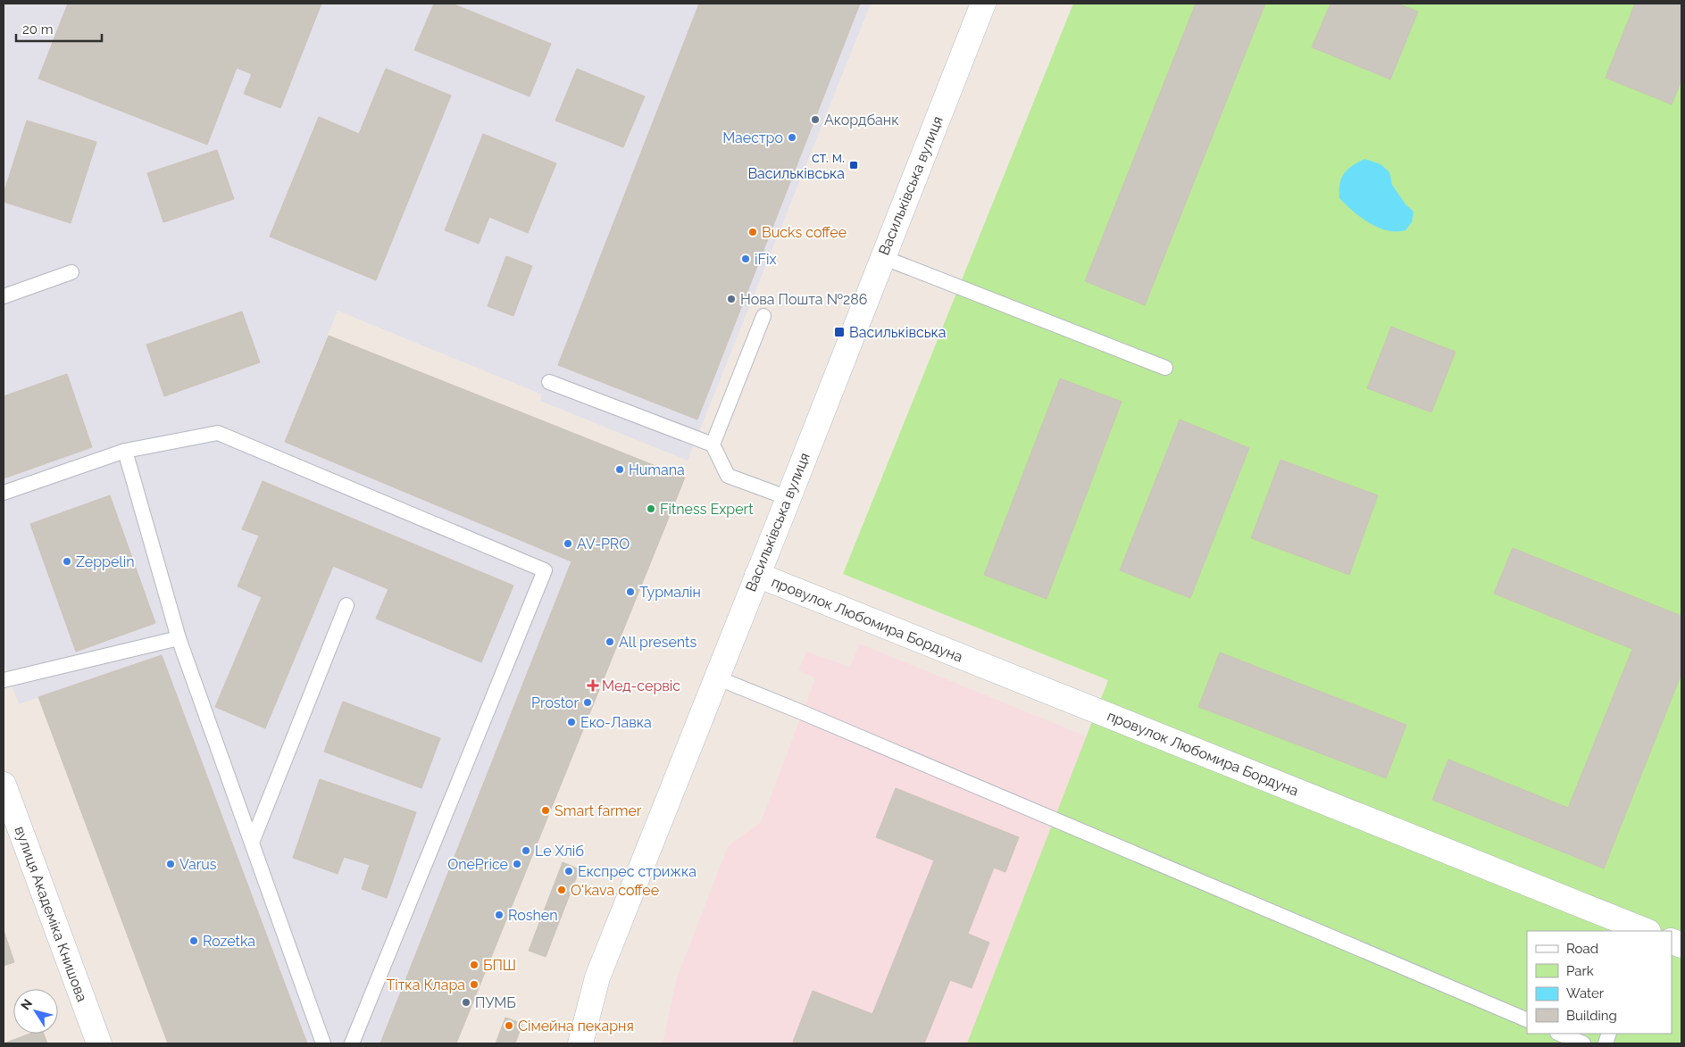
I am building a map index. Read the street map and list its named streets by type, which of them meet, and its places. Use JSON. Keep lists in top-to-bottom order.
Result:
{
  "streets": {
    "street": ["Васильківська вулиця", "провулок Любомира Бордуна", "вулиця Академіка Книшова"]
  },
  "crossings": [
    ["Васильківська вулиця", "провулок Любомира Бордуна"]
  ],
  "places": {
    "other": [
      "Акордбанк",
      "Маестро",
      "Bucks coffee",
      "iFix",
      "Нова Пошта №286",
      "Humana",
      "Fitness Expert",
      "AV-PRO",
      "Zeppelin",
      "Турмалін",
      "All presents",
      "Prostor",
      "Еко-Лавка",
      "Smart farmer",
      "Le Хліб",
      "Varus",
      "OnePrice",
      "Експрес стрижка",
      "O'kava coffee",
      "Roshen",
      "Rozetka",
      "БПШ",
      "Тітка Клара",
      "ПУМБ",
      "Сімейна пекарня"
    ],
    "transit": ["ст. м. Васильківська", "Васильківська"],
    "health": ["Мед-сервіс"]
  },
  "legend": [
    "Road",
    "Park",
    "Water",
    "Building"
  ],
  "scale_bar": "20 m",
  "north": "top left"
}
